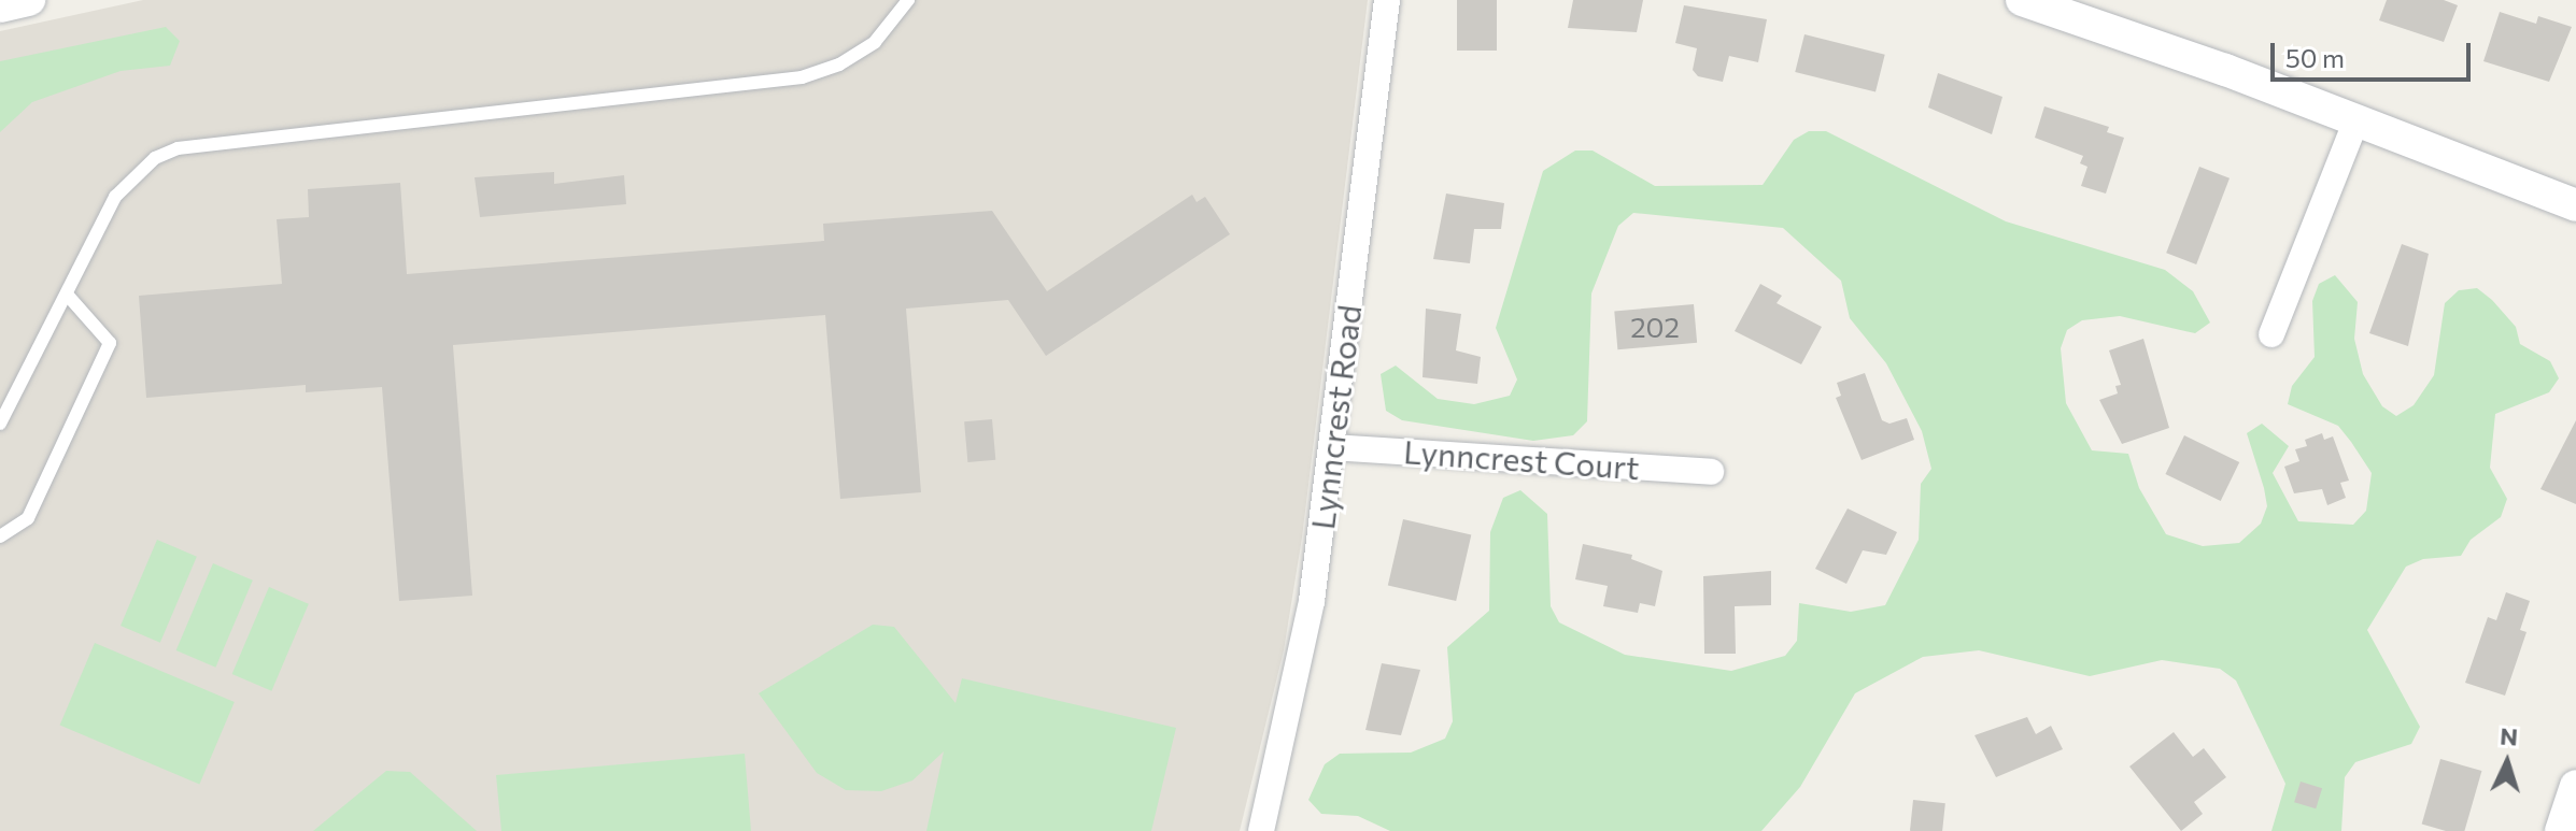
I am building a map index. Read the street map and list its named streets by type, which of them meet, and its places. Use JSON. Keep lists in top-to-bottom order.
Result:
{
  "streets": {
    "street": ["Lynncrest Road", "Lynncrest Court"]
  },
  "crossings": [
    ["Lynncrest Road", "Lynncrest Court"]
  ],
  "house_numbers": ["202"],
  "scale_bar": "50 m",
  "north": "top"
}
